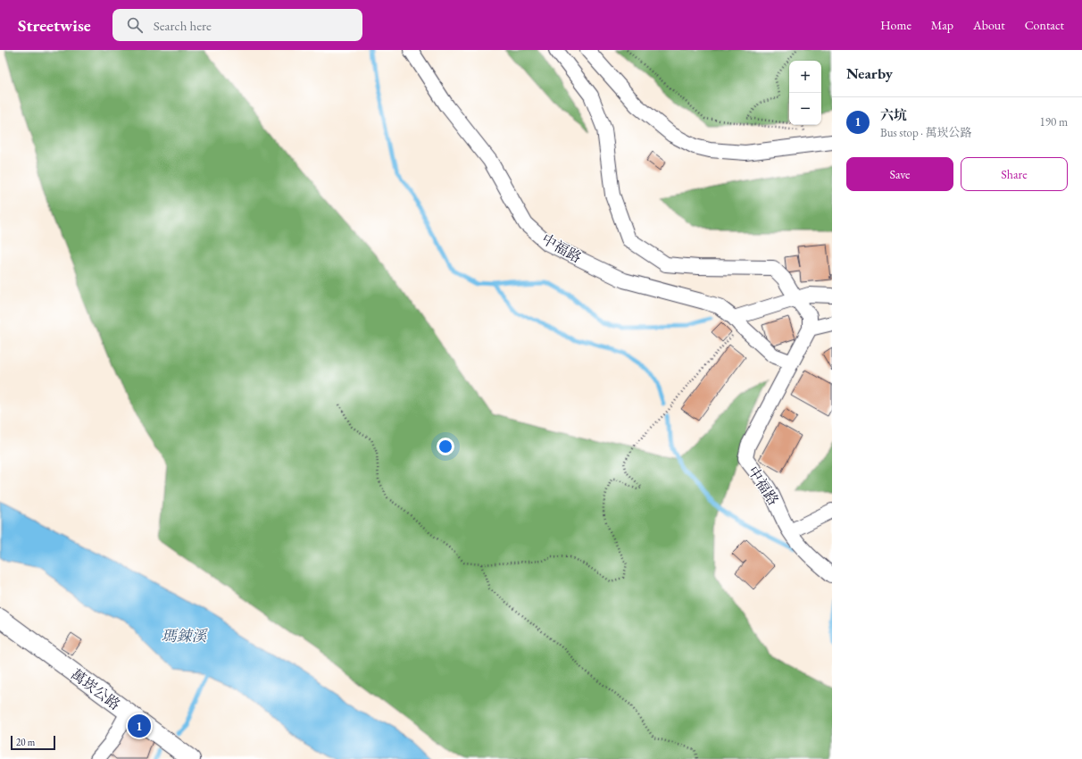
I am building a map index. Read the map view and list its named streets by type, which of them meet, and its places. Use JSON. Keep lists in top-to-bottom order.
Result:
{
  "streets": {
    "street": ["中福路", "萬崁公路"]
  },
  "water": ["瑪鋉溪"],
  "scale_bar": "20 m",
  "page": {
    "header": "Streetwise",
    "search": "Search here",
    "nav": [
      "Home",
      "Map",
      "About",
      "Contact"
    ],
    "heading": "Nearby",
    "map_buttons": ["+", "−"],
    "list": [
      {
        "mark": "1",
        "name": "六坑",
        "note": "Bus stop · 萬崁公路",
        "value": "190 m"
      }
    ],
    "buttons": ["Save", "Share"],
    "pins": "1",
    "scale": "20 m"
  }
}
